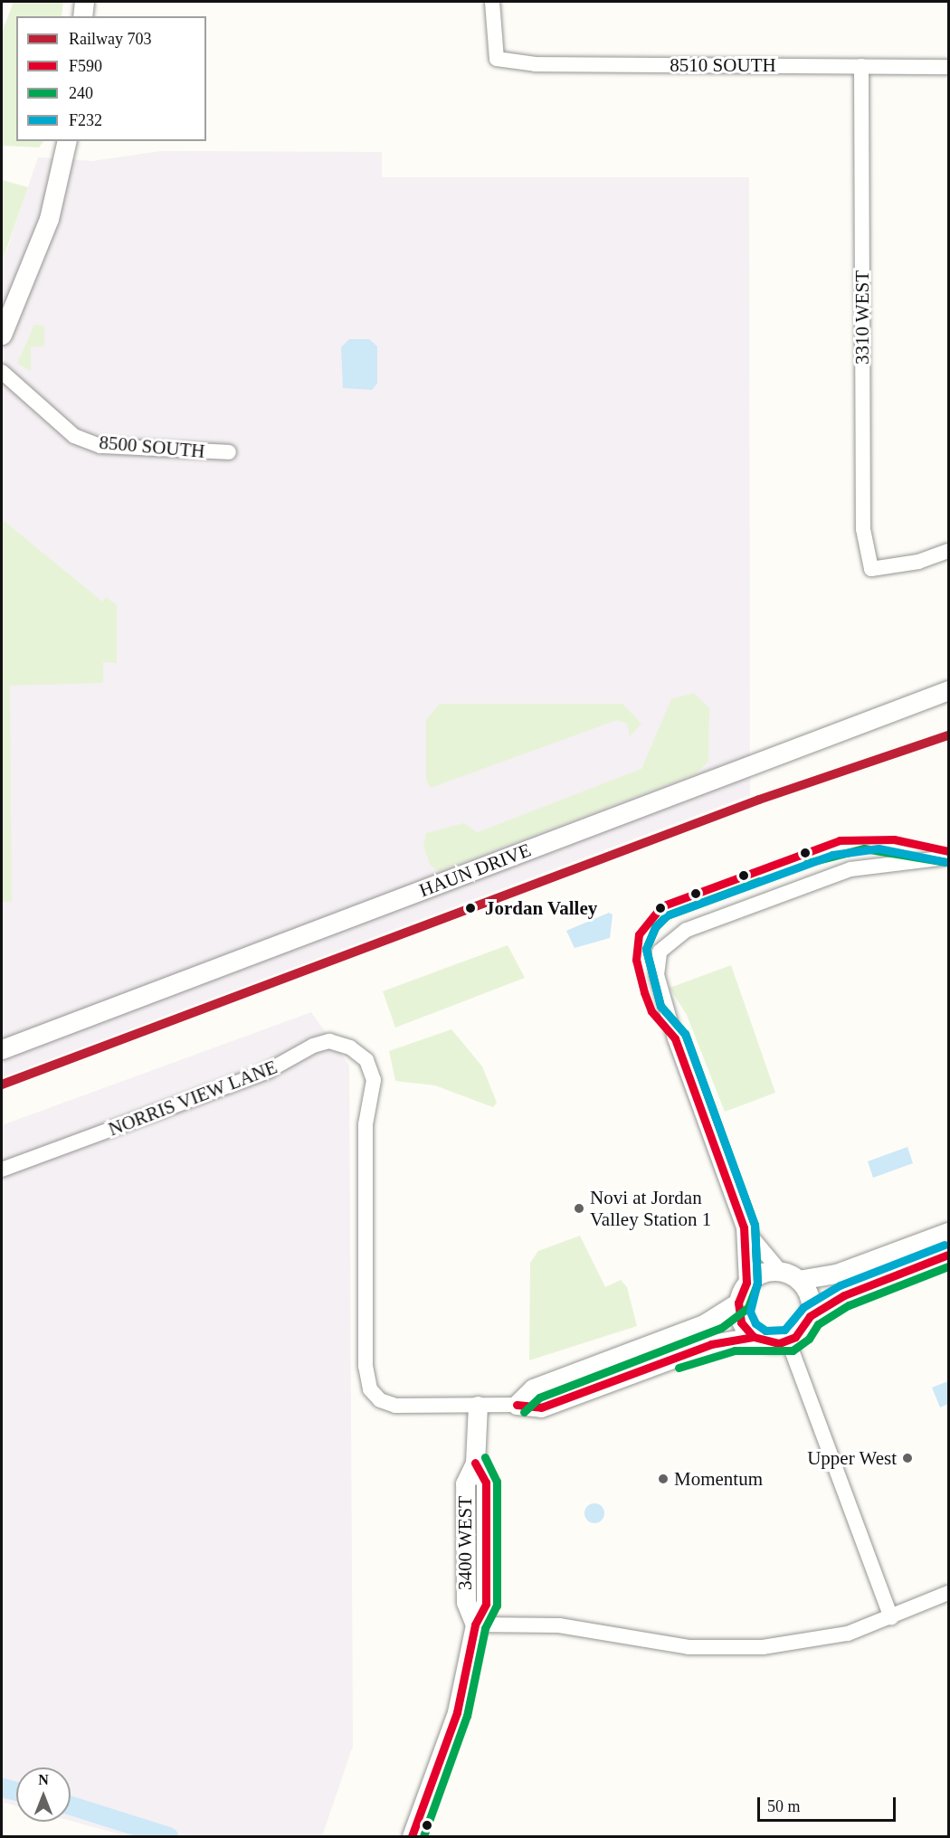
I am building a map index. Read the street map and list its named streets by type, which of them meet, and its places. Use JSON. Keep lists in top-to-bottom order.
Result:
{
  "streets": {
    "street": [
      "8510 SOUTH",
      "3310 WEST",
      "8500 SOUTH",
      "HAUN DRIVE",
      "NORRIS VIEW LANE",
      "3400 WEST"
    ]
  },
  "crossings": [
    ["8510 SOUTH", "3310 WEST"],
    ["NORRIS VIEW LANE", "3400 WEST"]
  ],
  "places": [
    "Jordan Valley",
    "Novi at Jordan Valley Station 1",
    "Upper West",
    "Momentum"
  ],
  "lines": [
    "rail line 703",
    "transit line F590",
    "transit line 240",
    "transit line F232"
  ],
  "legend": [
    "Railway 703",
    "F590",
    "240",
    "F232"
  ],
  "scale_bar": "50 m",
  "north": "top"
}
